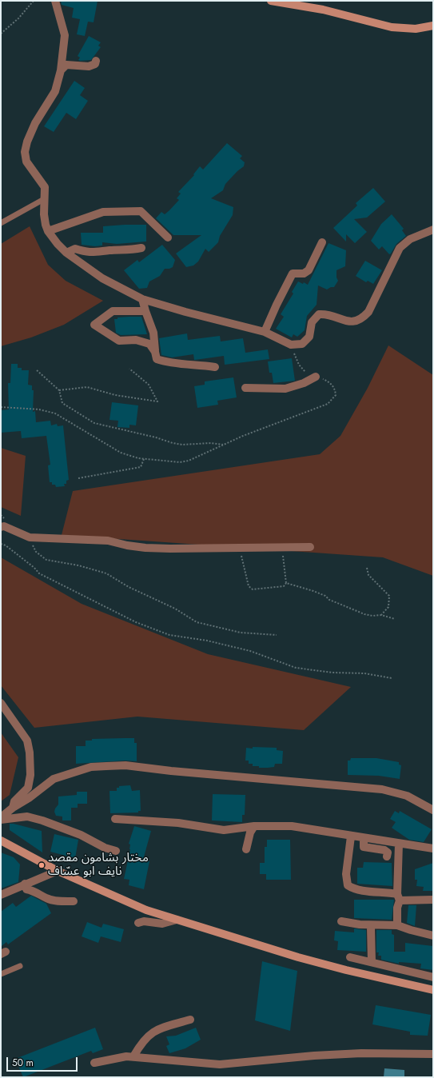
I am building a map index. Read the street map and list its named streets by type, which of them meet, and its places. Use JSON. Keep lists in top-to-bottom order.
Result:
{
  "places": ["مختار بشامون مقصد نايف ابو عسّاف"],
  "scale_bar": "50 m"
}
